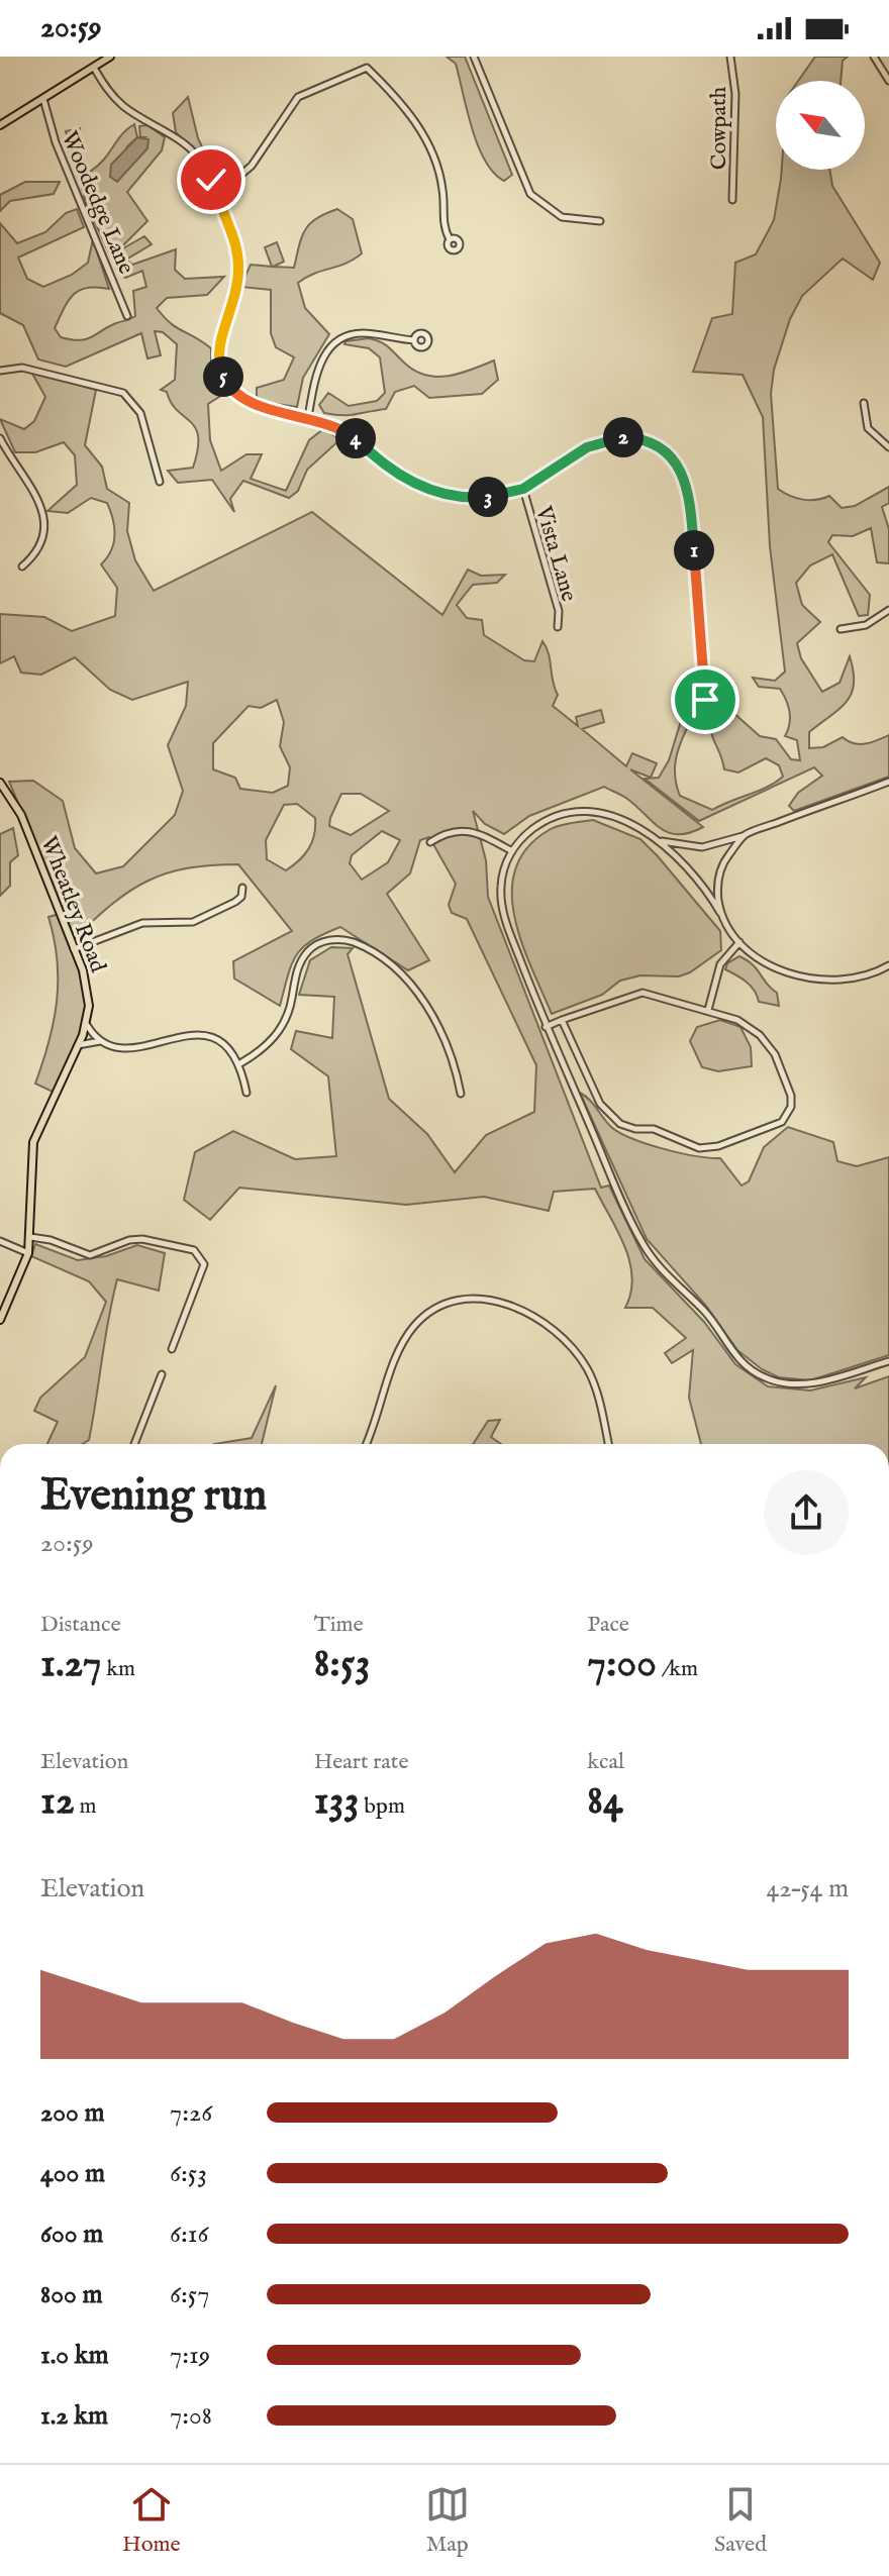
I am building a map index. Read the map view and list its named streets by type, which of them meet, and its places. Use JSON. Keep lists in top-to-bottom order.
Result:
{
  "streets": {
    "main road": ["Wheatley Road"],
    "street": ["Cowpath", "Woodedge Lane", "Vista Lane"]
  },
  "north": "top left",
  "page": {
    "status": "20:59",
    "pins": [
      "5",
      "2",
      "4",
      "3",
      "1"
    ],
    "heading": ["Evening run", "20:59"],
    "stats": [
      ["Distance", "1.27 km"],
      ["Time", "8:53"],
      ["Pace", "7:00 /km"],
      ["Elevation", "12 m"],
      ["Heart rate", "133 bpm"],
      ["kcal", "84"]
    ],
    "chart": ["Elevation", "42–54 m"],
    "list": [
      {
        "name": "200 m",
        "note": "7:26"
      },
      {
        "name": "400 m",
        "note": "6:53"
      },
      {
        "name": "600 m",
        "note": "6:16"
      },
      {
        "name": "800 m",
        "note": "6:57"
      },
      {
        "name": "1.0 km",
        "note": "7:19"
      },
      {
        "name": "1.2 km",
        "note": "7:08"
      }
    ],
    "tabs": ["Home", "Map", "Saved"]
  }
}
